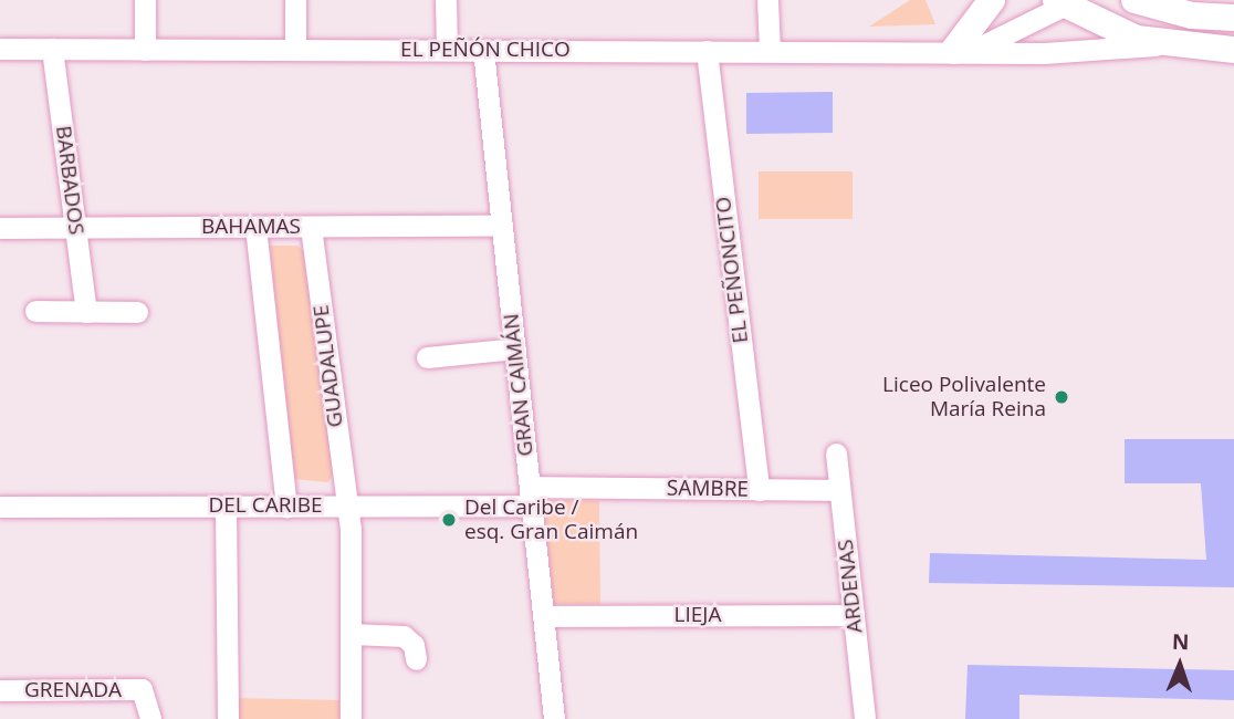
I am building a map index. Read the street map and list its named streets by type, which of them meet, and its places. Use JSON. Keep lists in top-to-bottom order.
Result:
{
  "streets": {
    "street": [
      "EL PEÑÓN CHICO",
      "BARBADOS",
      "BAHAMAS",
      "EL PEÑONCITO",
      "GUADALUPE",
      "GRAN CAIMÁN",
      "SAMBRE",
      "DEL CARIBE",
      "ARDENAS",
      "LIEJA",
      "GRENADA"
    ]
  },
  "crossings": [
    ["EL PEÑÓN CHICO", "BARBADOS"],
    ["EL PEÑÓN CHICO", "EL PEÑONCITO"],
    ["EL PEÑÓN CHICO", "GRAN CAIMÁN"],
    ["BARBADOS", "BAHAMAS"],
    ["BAHAMAS", "GUADALUPE"],
    ["BAHAMAS", "GRAN CAIMÁN"],
    ["EL PEÑONCITO", "SAMBRE"],
    ["GUADALUPE", "DEL CARIBE"],
    ["GRAN CAIMÁN", "SAMBRE"],
    ["GRAN CAIMÁN", "DEL CARIBE"],
    ["GRAN CAIMÁN", "LIEJA"],
    ["SAMBRE", "DEL CARIBE"],
    ["SAMBRE", "ARDENAS"],
    ["ARDENAS", "LIEJA"]
  ],
  "places": ["Liceo Polivalente María Reina", "Del Caribe / esq. Gran Caimán"],
  "north": "top"
}
